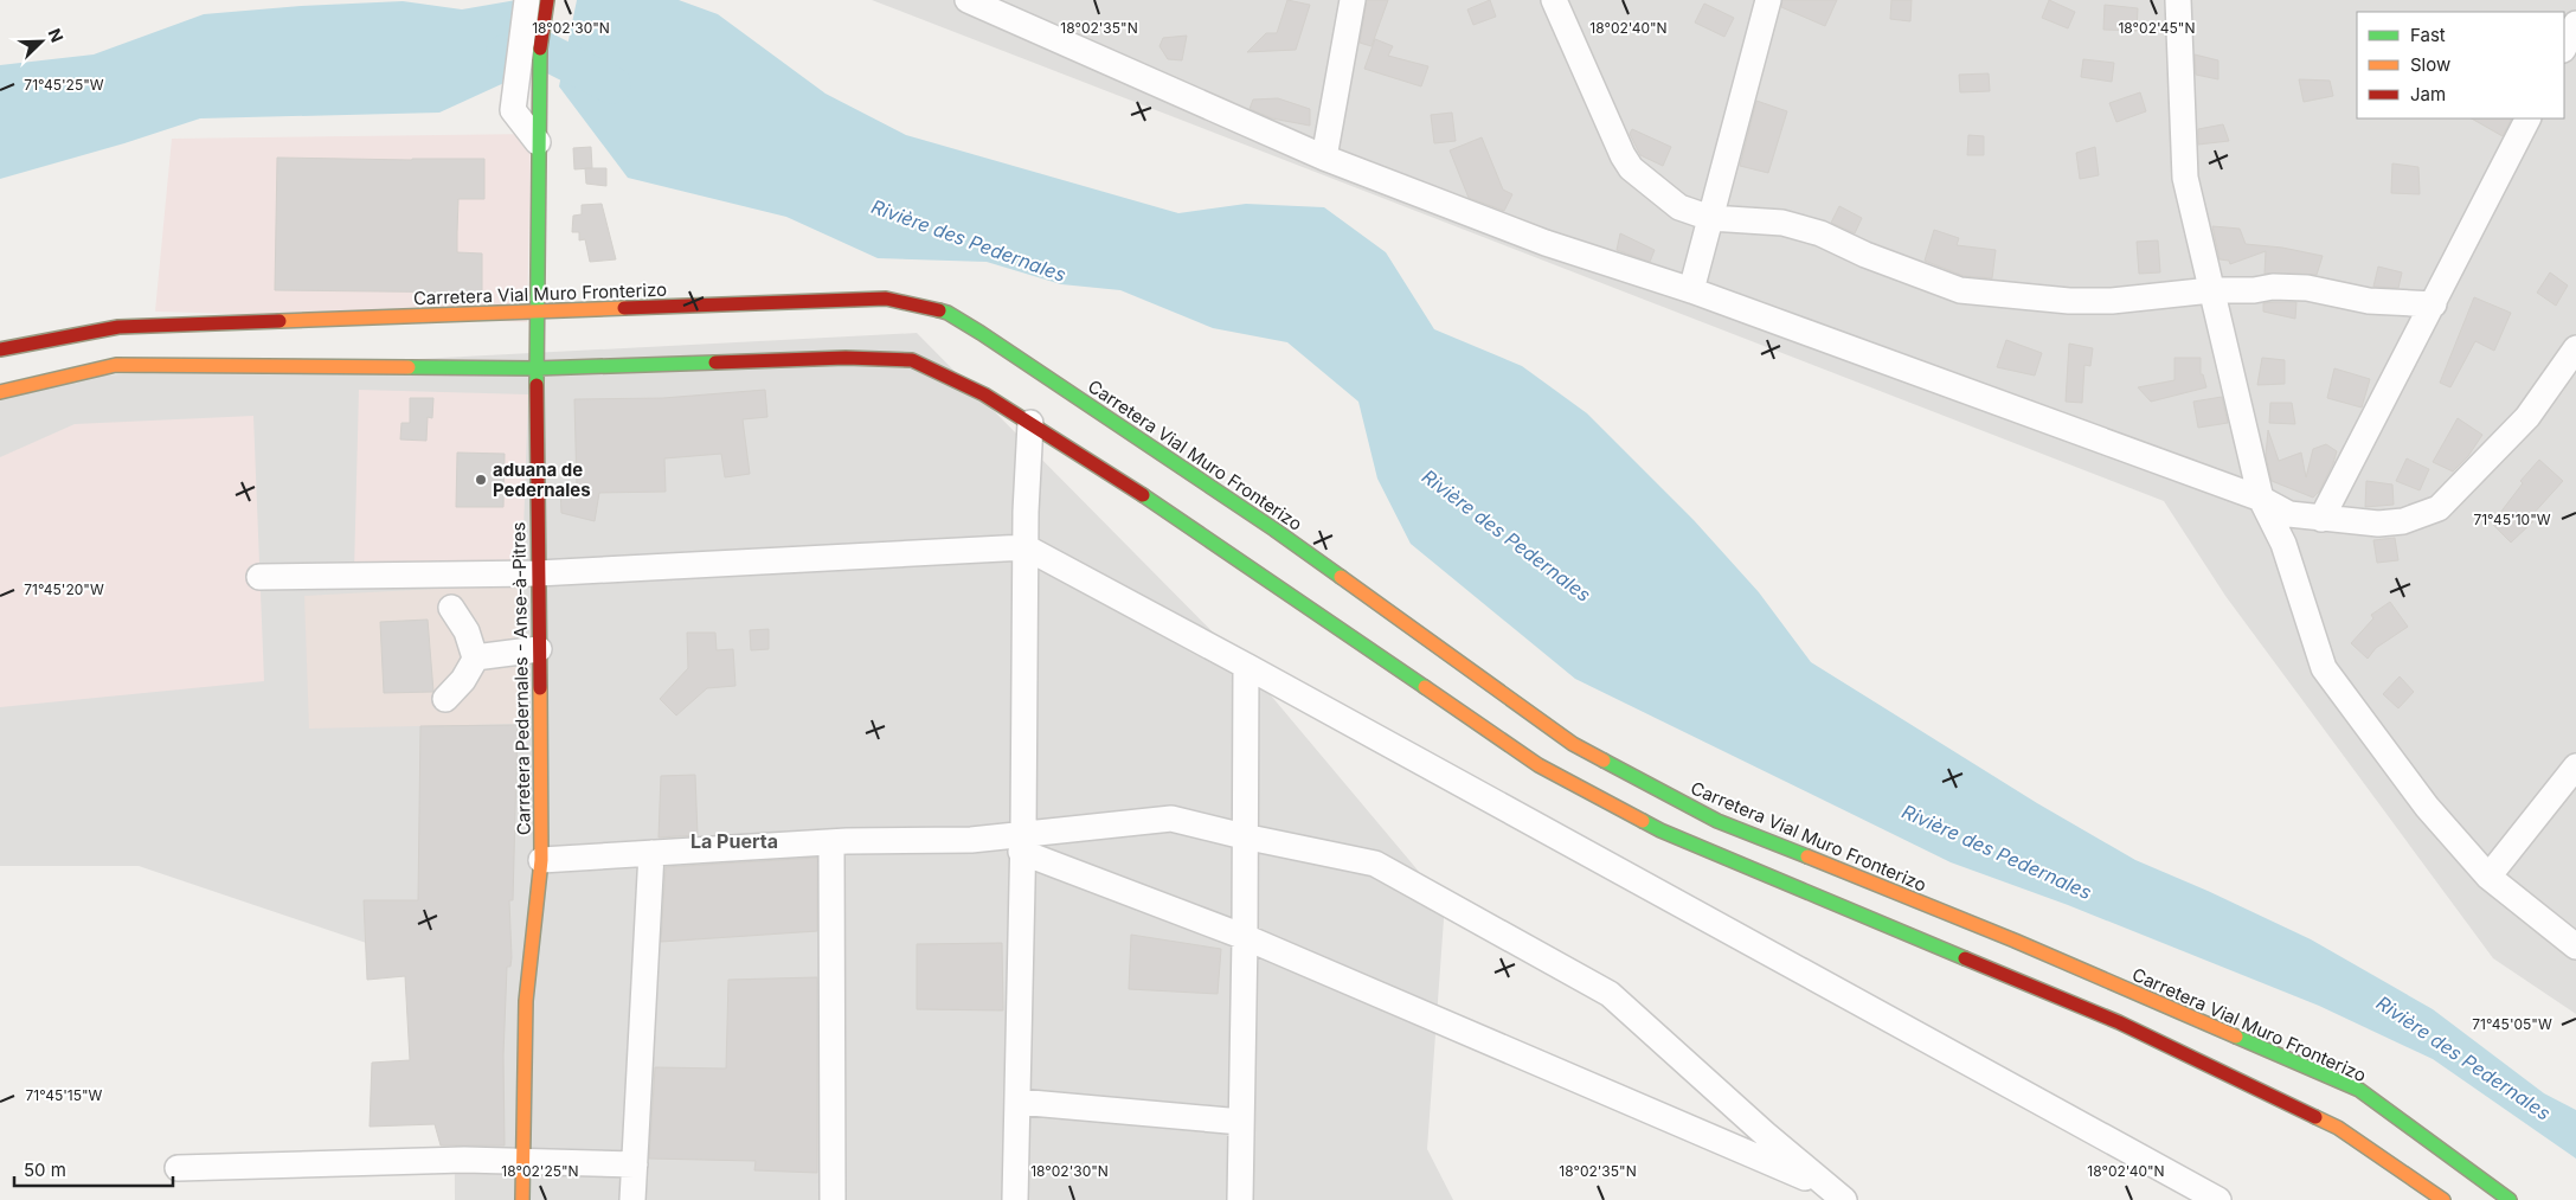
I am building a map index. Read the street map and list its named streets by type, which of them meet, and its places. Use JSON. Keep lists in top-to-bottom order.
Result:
{
  "streets": {
    "street": ["Carretera Vial Muro Fronterizo", "Carretera Pedernales - Anse-à-Pitres"]
  },
  "crossings": [
    ["Carretera Vial Muro Fronterizo", "Carretera Pedernales - Anse-à-Pitres"]
  ],
  "districts": ["La Puerta"],
  "water": ["Rivière des Pedernales"],
  "places": ["aduana de Pedernales"],
  "legend": ["Fast", "Slow", "Jam"],
  "scale_bar": "50 m",
  "north": "top right",
  "coordinates": [
    "18°02'30\"N",
    "18°02'35\"N",
    "18°02'40\"N",
    "18°02'45\"N",
    "71°45'25\"W",
    "71°45'10\"W",
    "71°45'20\"W",
    "71°45'05\"W",
    "71°45'15\"W",
    "18°02'25\"N"
  ]
}
